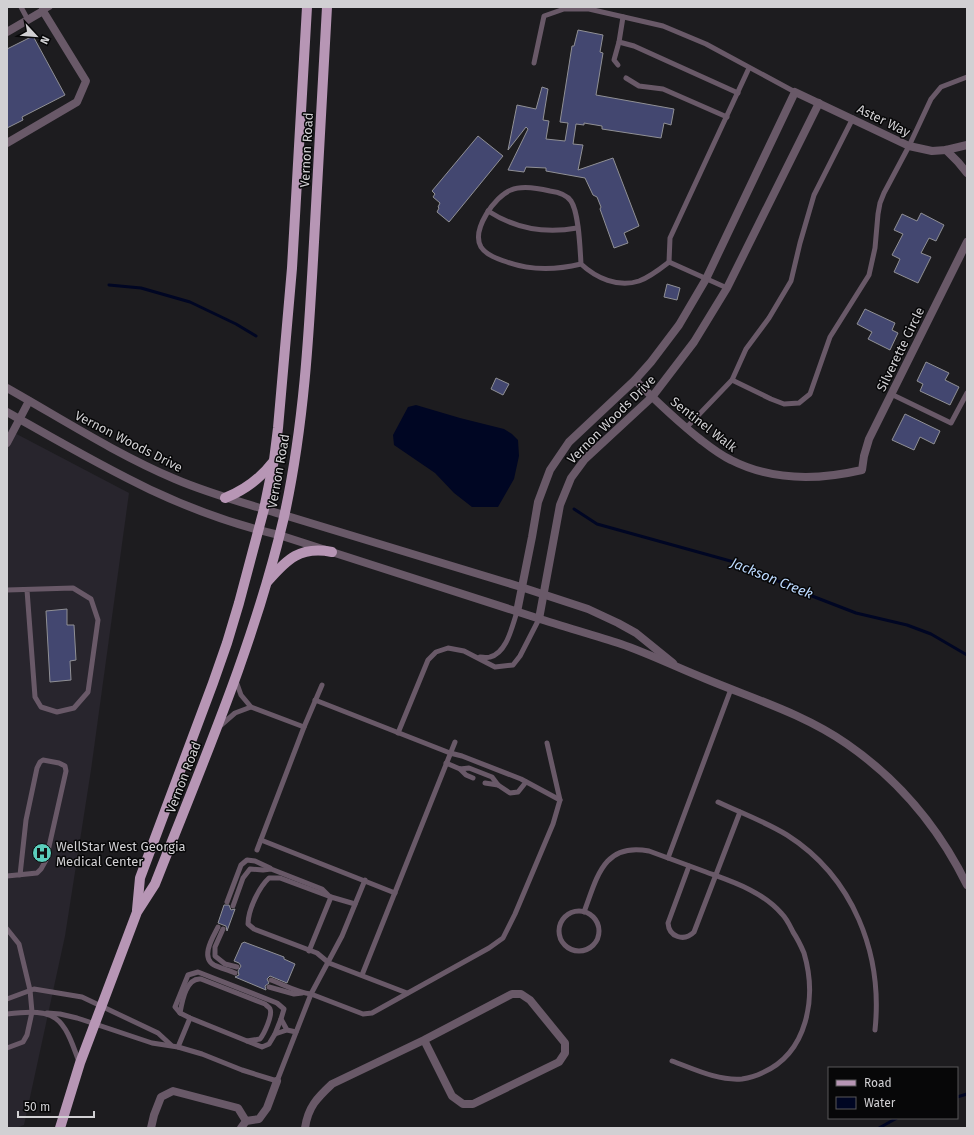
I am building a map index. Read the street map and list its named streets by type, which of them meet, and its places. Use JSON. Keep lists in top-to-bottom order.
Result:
{
  "streets": {
    "main road": ["Vernon Road"],
    "street": [
      "Aster Way",
      "Silverette Circle",
      "Vernon Woods Drive",
      "Sentinel Walk"
    ]
  },
  "crossings": [
    ["Aster Way", "Vernon Woods Drive"],
    ["Vernon Road", "Vernon Woods Drive"],
    ["Silverette Circle", "Sentinel Walk"],
    ["Vernon Woods Drive", "Sentinel Walk"]
  ],
  "water": ["Jackson Creek"],
  "places": {
    "hospital": ["WellStar West Georgia Medical Center"]
  },
  "legend": ["Road", "Water"],
  "scale_bar": "50 m",
  "north": "bottom right"
}
